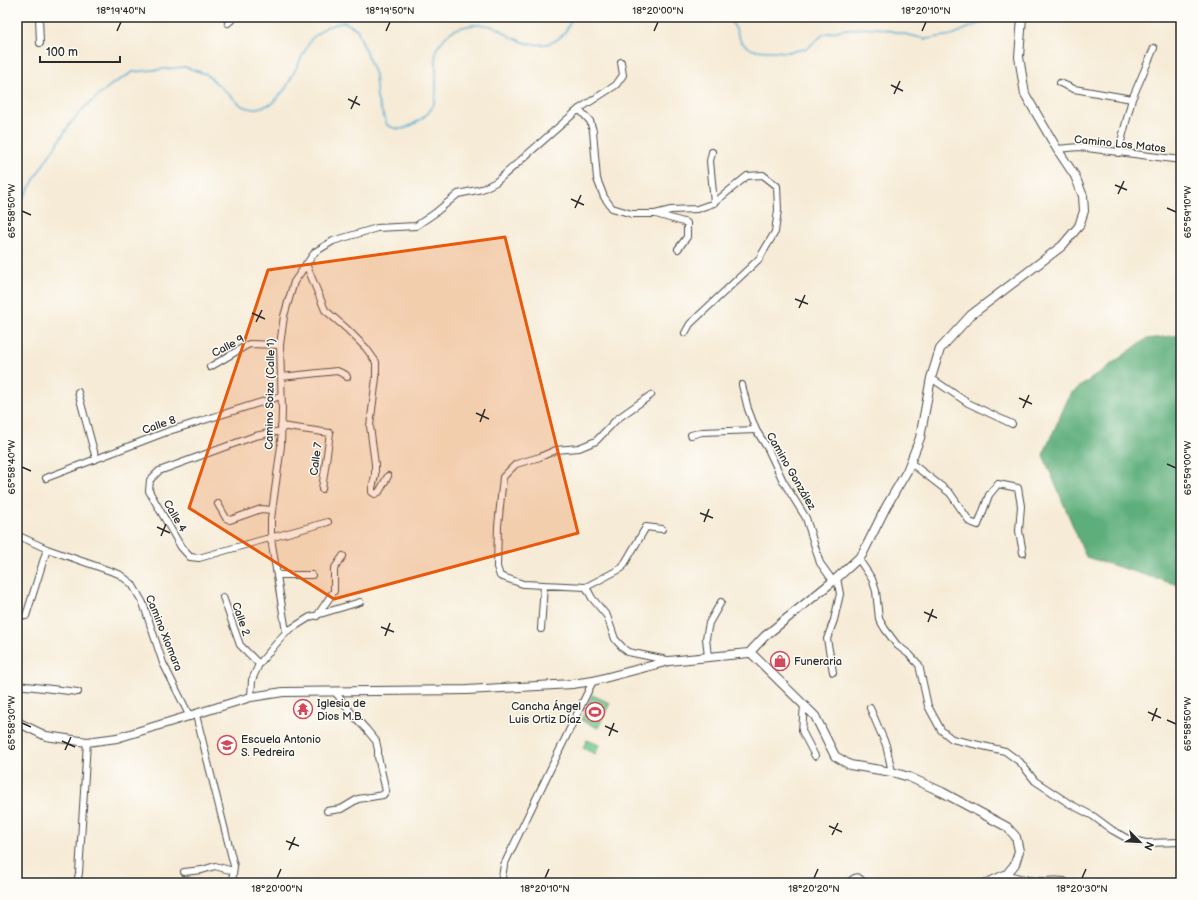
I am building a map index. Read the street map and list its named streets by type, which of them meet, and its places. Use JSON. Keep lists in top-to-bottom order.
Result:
{
  "streets": {
    "street": [
      "Camino Los Matos",
      "Calle 9",
      "Camino Soiza (Calle 1)",
      "Calle 8",
      "Calle 7",
      "Camino González",
      "Calle 4",
      "Calle 2",
      "Camino Xiomara"
    ]
  },
  "crossings": [
    ["Calle 9", "Camino Soiza (Calle 1)"],
    ["Camino Soiza (Calle 1)", "Calle 8"],
    ["Camino Soiza (Calle 1)", "Calle 7"],
    ["Camino Soiza (Calle 1)", "Calle 4"],
    ["Calle 7", "Calle 4"]
  ],
  "places": {
    "shop": ["Funeraria"],
    "temple": ["Iglesia de Dios M.B."],
    "sports": ["Cancha Ángel Luis Ortiz Díaz"],
    "school or university": ["Escuela Antonio S. Pedreira"]
  },
  "scale_bar": "100 m",
  "north": "bottom right",
  "coordinates": [
    "18°19'40\"N",
    "18°19'50\"N",
    "18°20'00\"N",
    "18°20'10\"N",
    "65°58'50\"W",
    "65°59'10\"W",
    "65°58'40\"W",
    "65°59'00\"W",
    "65°58'30\"W",
    "18°20'20\"N",
    "18°20'30\"N"
  ]
}
